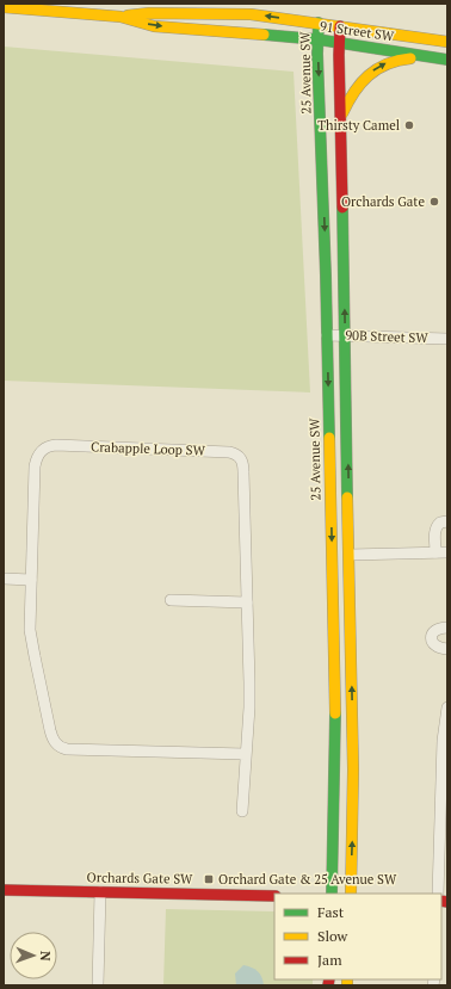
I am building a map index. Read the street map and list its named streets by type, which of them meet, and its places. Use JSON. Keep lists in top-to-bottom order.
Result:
{
  "streets": {
    "main road": ["91 Street SW", "25 Avenue SW", "Orchards Gate SW"],
    "street": ["90B Street SW", "Crabapple Loop SW"]
  },
  "crossings": [
    ["91 Street SW", "25 Avenue SW"],
    ["25 Avenue SW", "90B Street SW"]
  ],
  "places": {
    "other": ["Thirsty Camel", "Orchards Gate"],
    "transit": ["Orchard Gate & 25 Avenue SW"]
  },
  "legend": ["Fast", "Slow", "Jam"],
  "north": "right"
}
